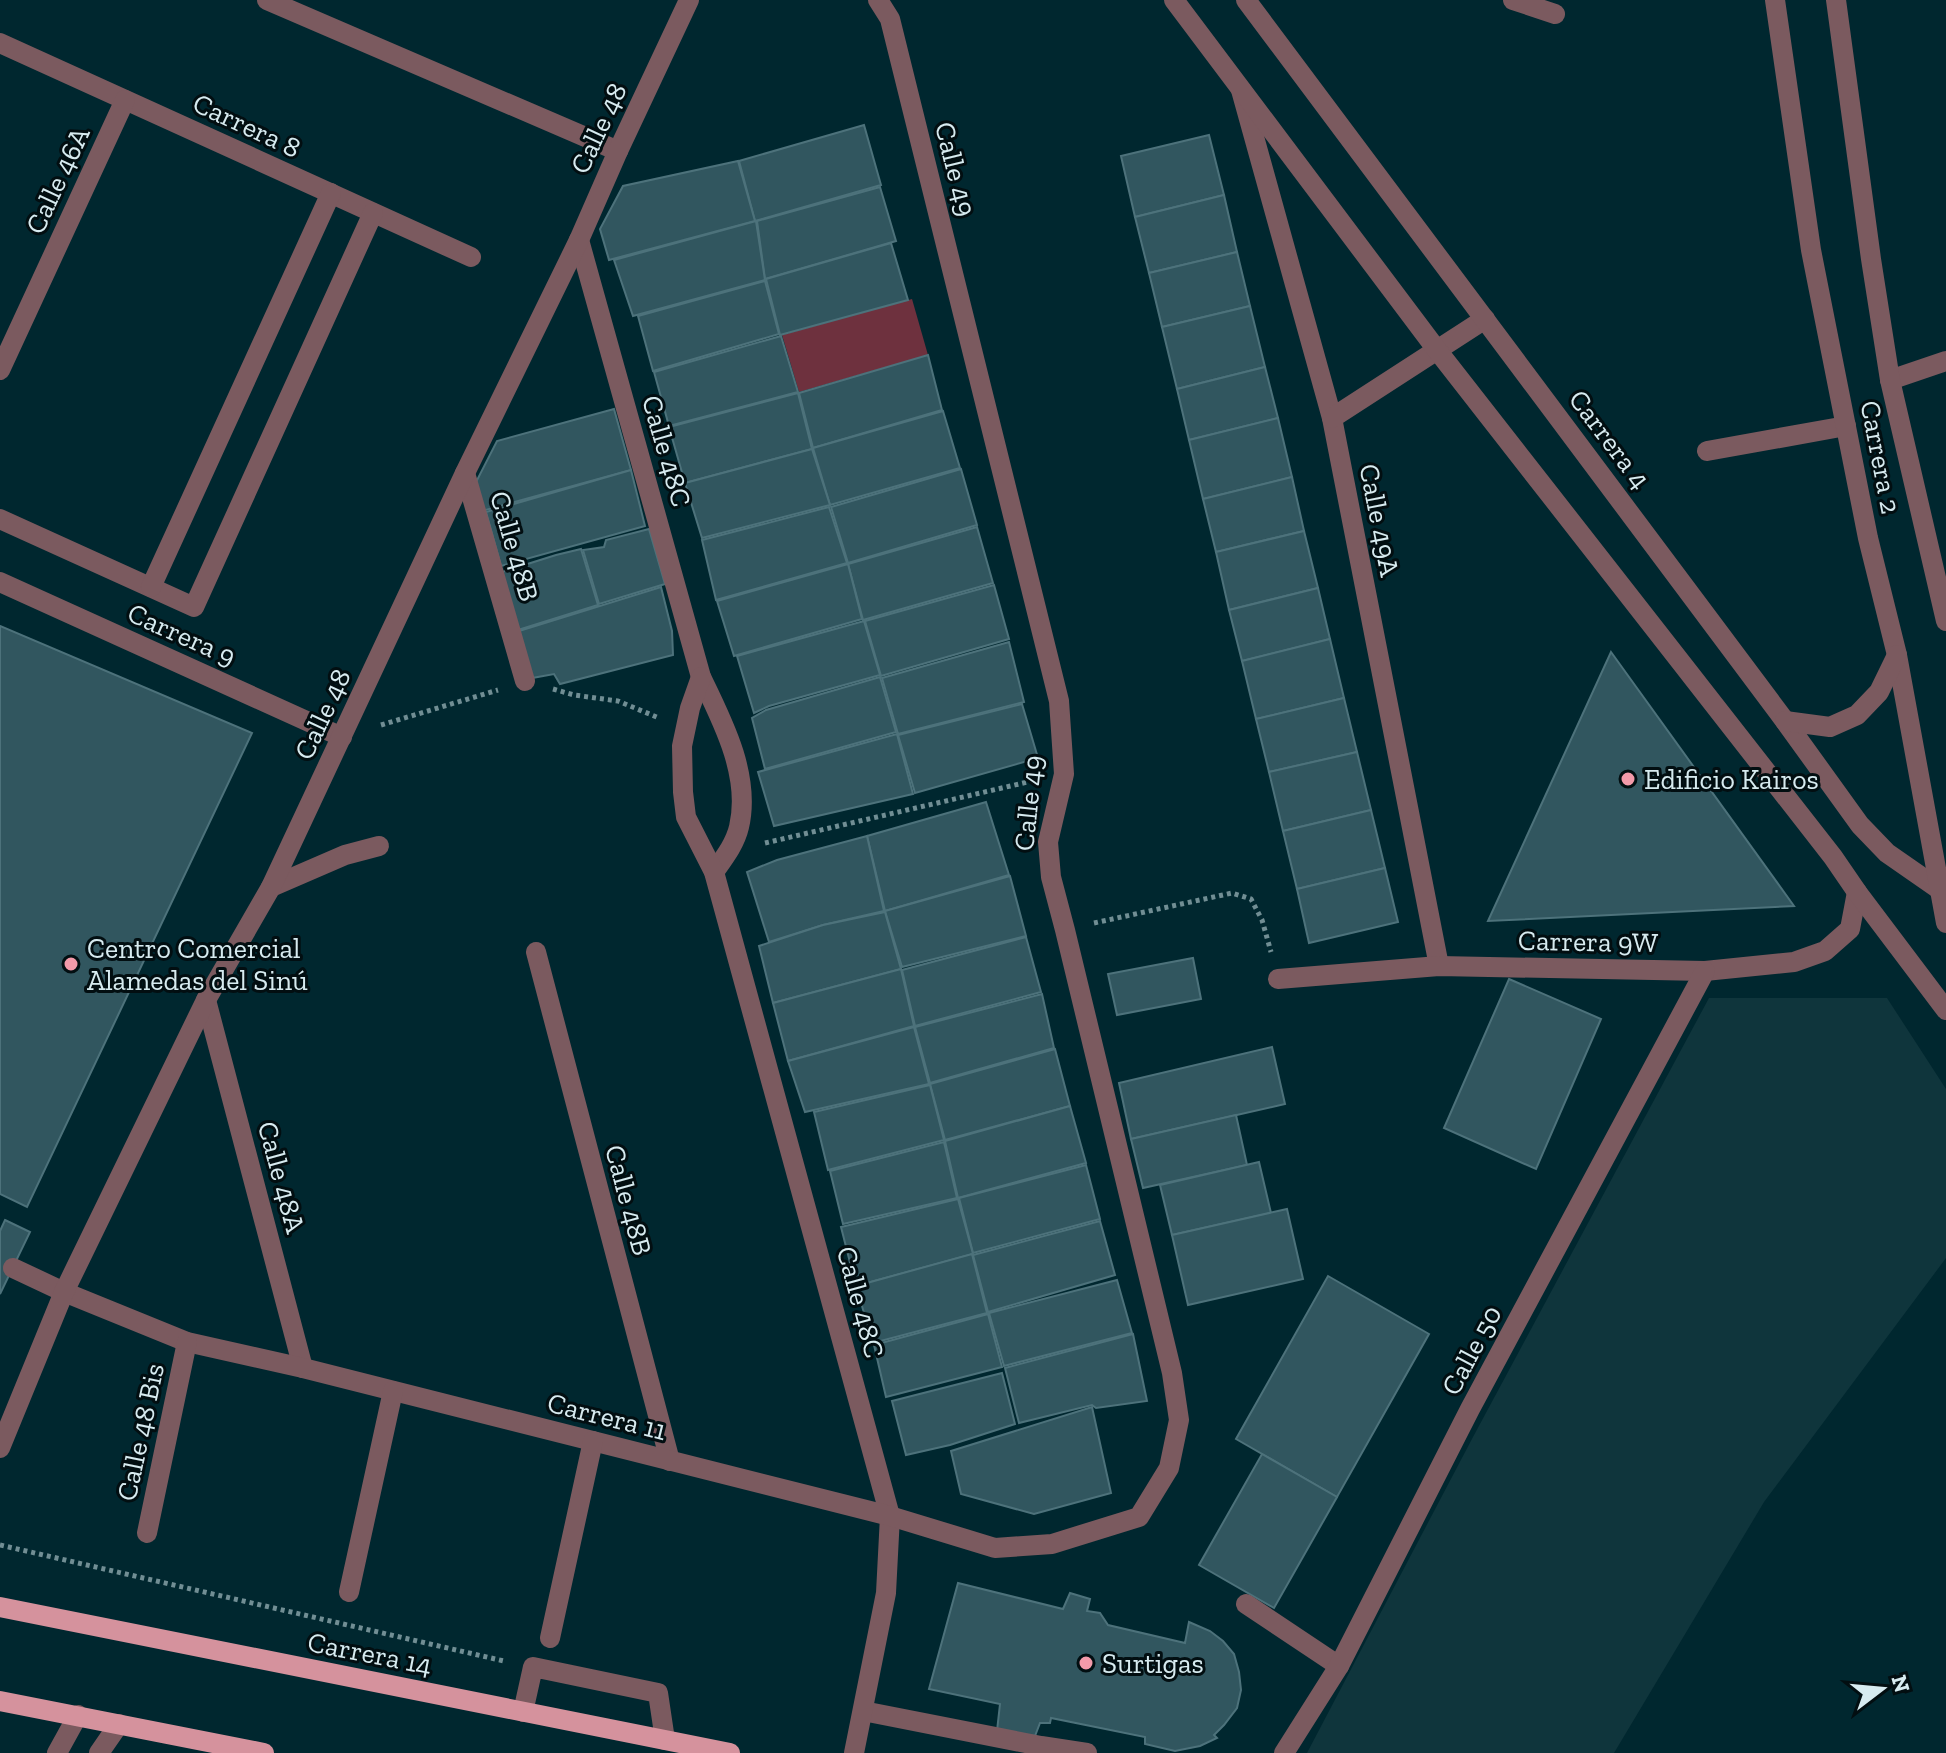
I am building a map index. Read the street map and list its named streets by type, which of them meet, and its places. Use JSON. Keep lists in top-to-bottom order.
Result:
{
  "streets": {
    "main road": ["Carrera 14"],
    "street": [
      "Carrera 8",
      "Calle 48",
      "Calle 49",
      "Calle 46A",
      "Carrera 4",
      "Calle 48C",
      "Carrera 2",
      "Calle 49A",
      "Calle 48B",
      "Carrera 9",
      "Carrera 9W",
      "Calle 48A",
      "Calle 50",
      "Carrera 11",
      "Calle 48 Bis"
    ]
  },
  "crossings": [
    ["Carrera 8", "Calle 46A"],
    ["Carrera 8", "Carrera 9"],
    ["Calle 48", "Calle 48C"],
    ["Calle 48", "Calle 48B"],
    ["Calle 48", "Carrera 9"],
    ["Calle 48", "Calle 48A"],
    ["Calle 48", "Carrera 11"],
    ["Calle 49", "Carrera 11"],
    ["Carrera 4", "Carrera 2"],
    ["Calle 48C", "Carrera 11"],
    ["Calle 49A", "Carrera 9W"],
    ["Calle 48B", "Carrera 11"],
    ["Carrera 9W", "Calle 50"],
    ["Calle 48A", "Carrera 11"],
    ["Carrera 11", "Calle 48 Bis"]
  ],
  "places": ["Edificio Kairos", "Centro Comercial Alamedas del Sinú", "Surtigas"],
  "north": "right"
}
